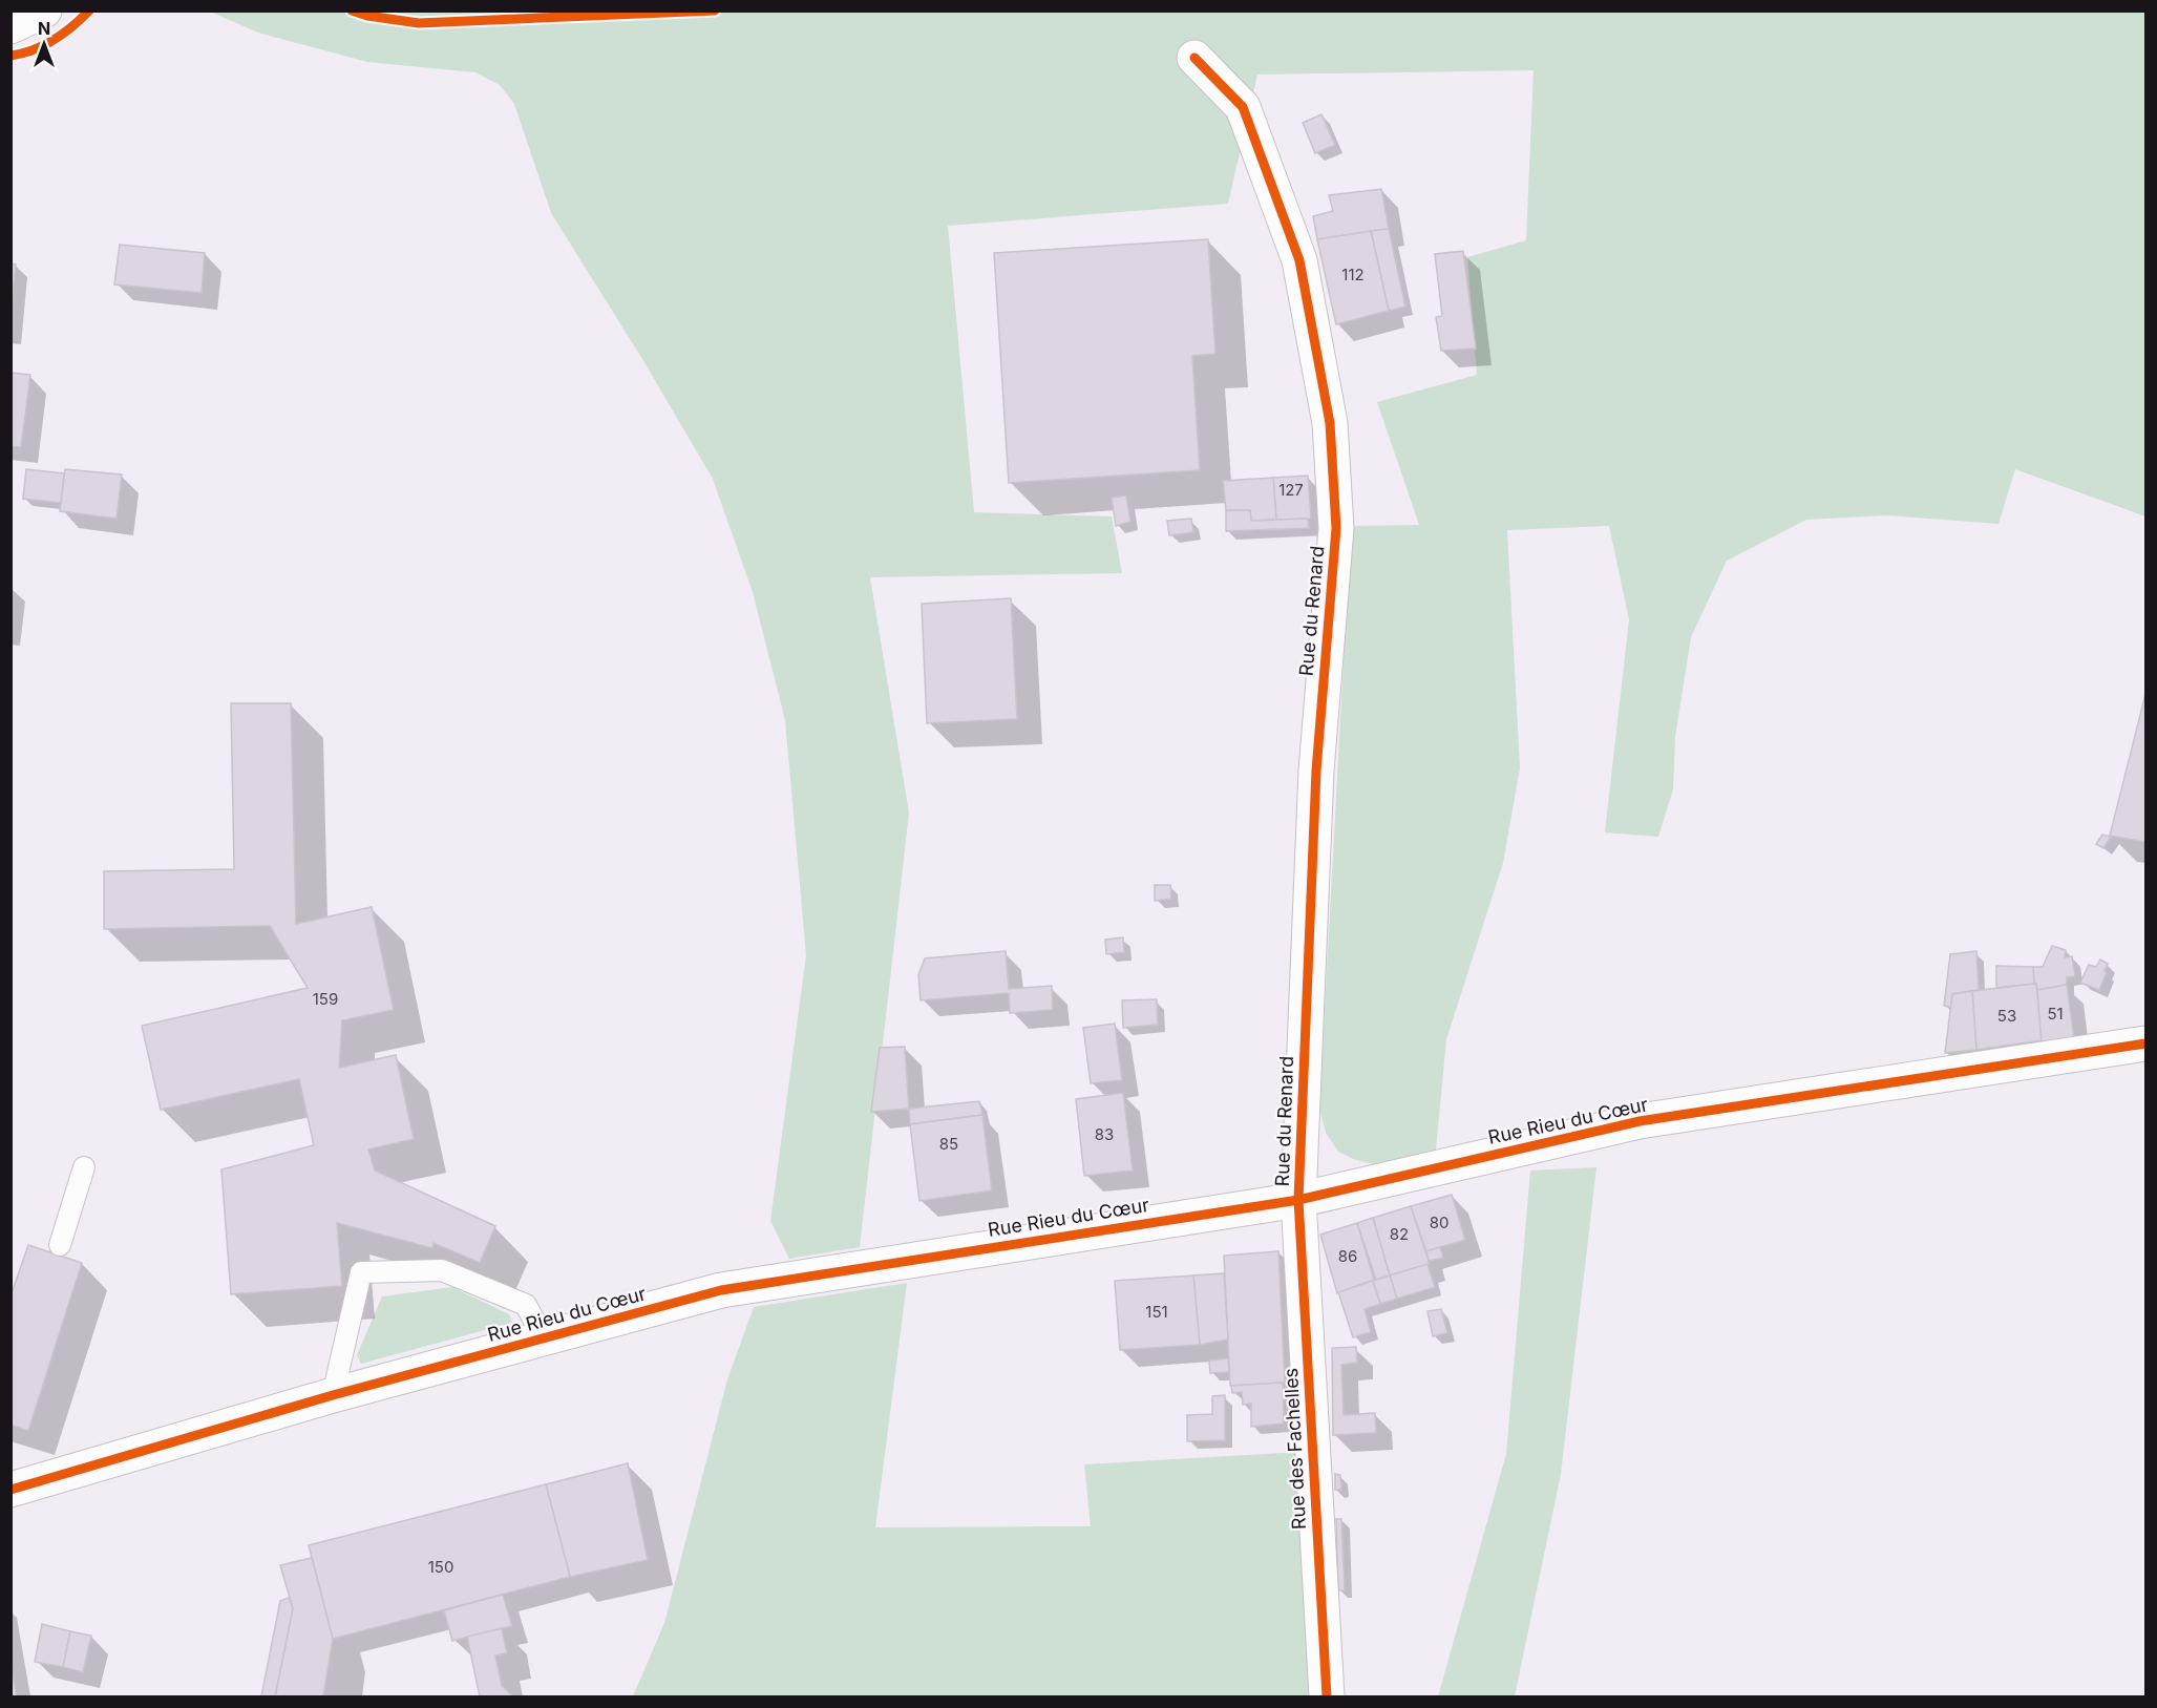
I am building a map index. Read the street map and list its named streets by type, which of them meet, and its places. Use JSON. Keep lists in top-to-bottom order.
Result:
{
  "streets": {
    "street": ["Rue du Renard", "Rue Rieu du Cœur", "Rue des Fachelles"]
  },
  "crossings": [
    ["Rue du Renard", "Rue Rieu du Cœur"],
    ["Rue du Renard", "Rue des Fachelles"],
    ["Rue Rieu du Cœur", "Rue des Fachelles"]
  ],
  "house_numbers": [
    "112",
    "127",
    "159",
    "51",
    "53",
    "83",
    "85",
    "80",
    "82",
    "86",
    "151",
    "150"
  ],
  "north": "top"
}
